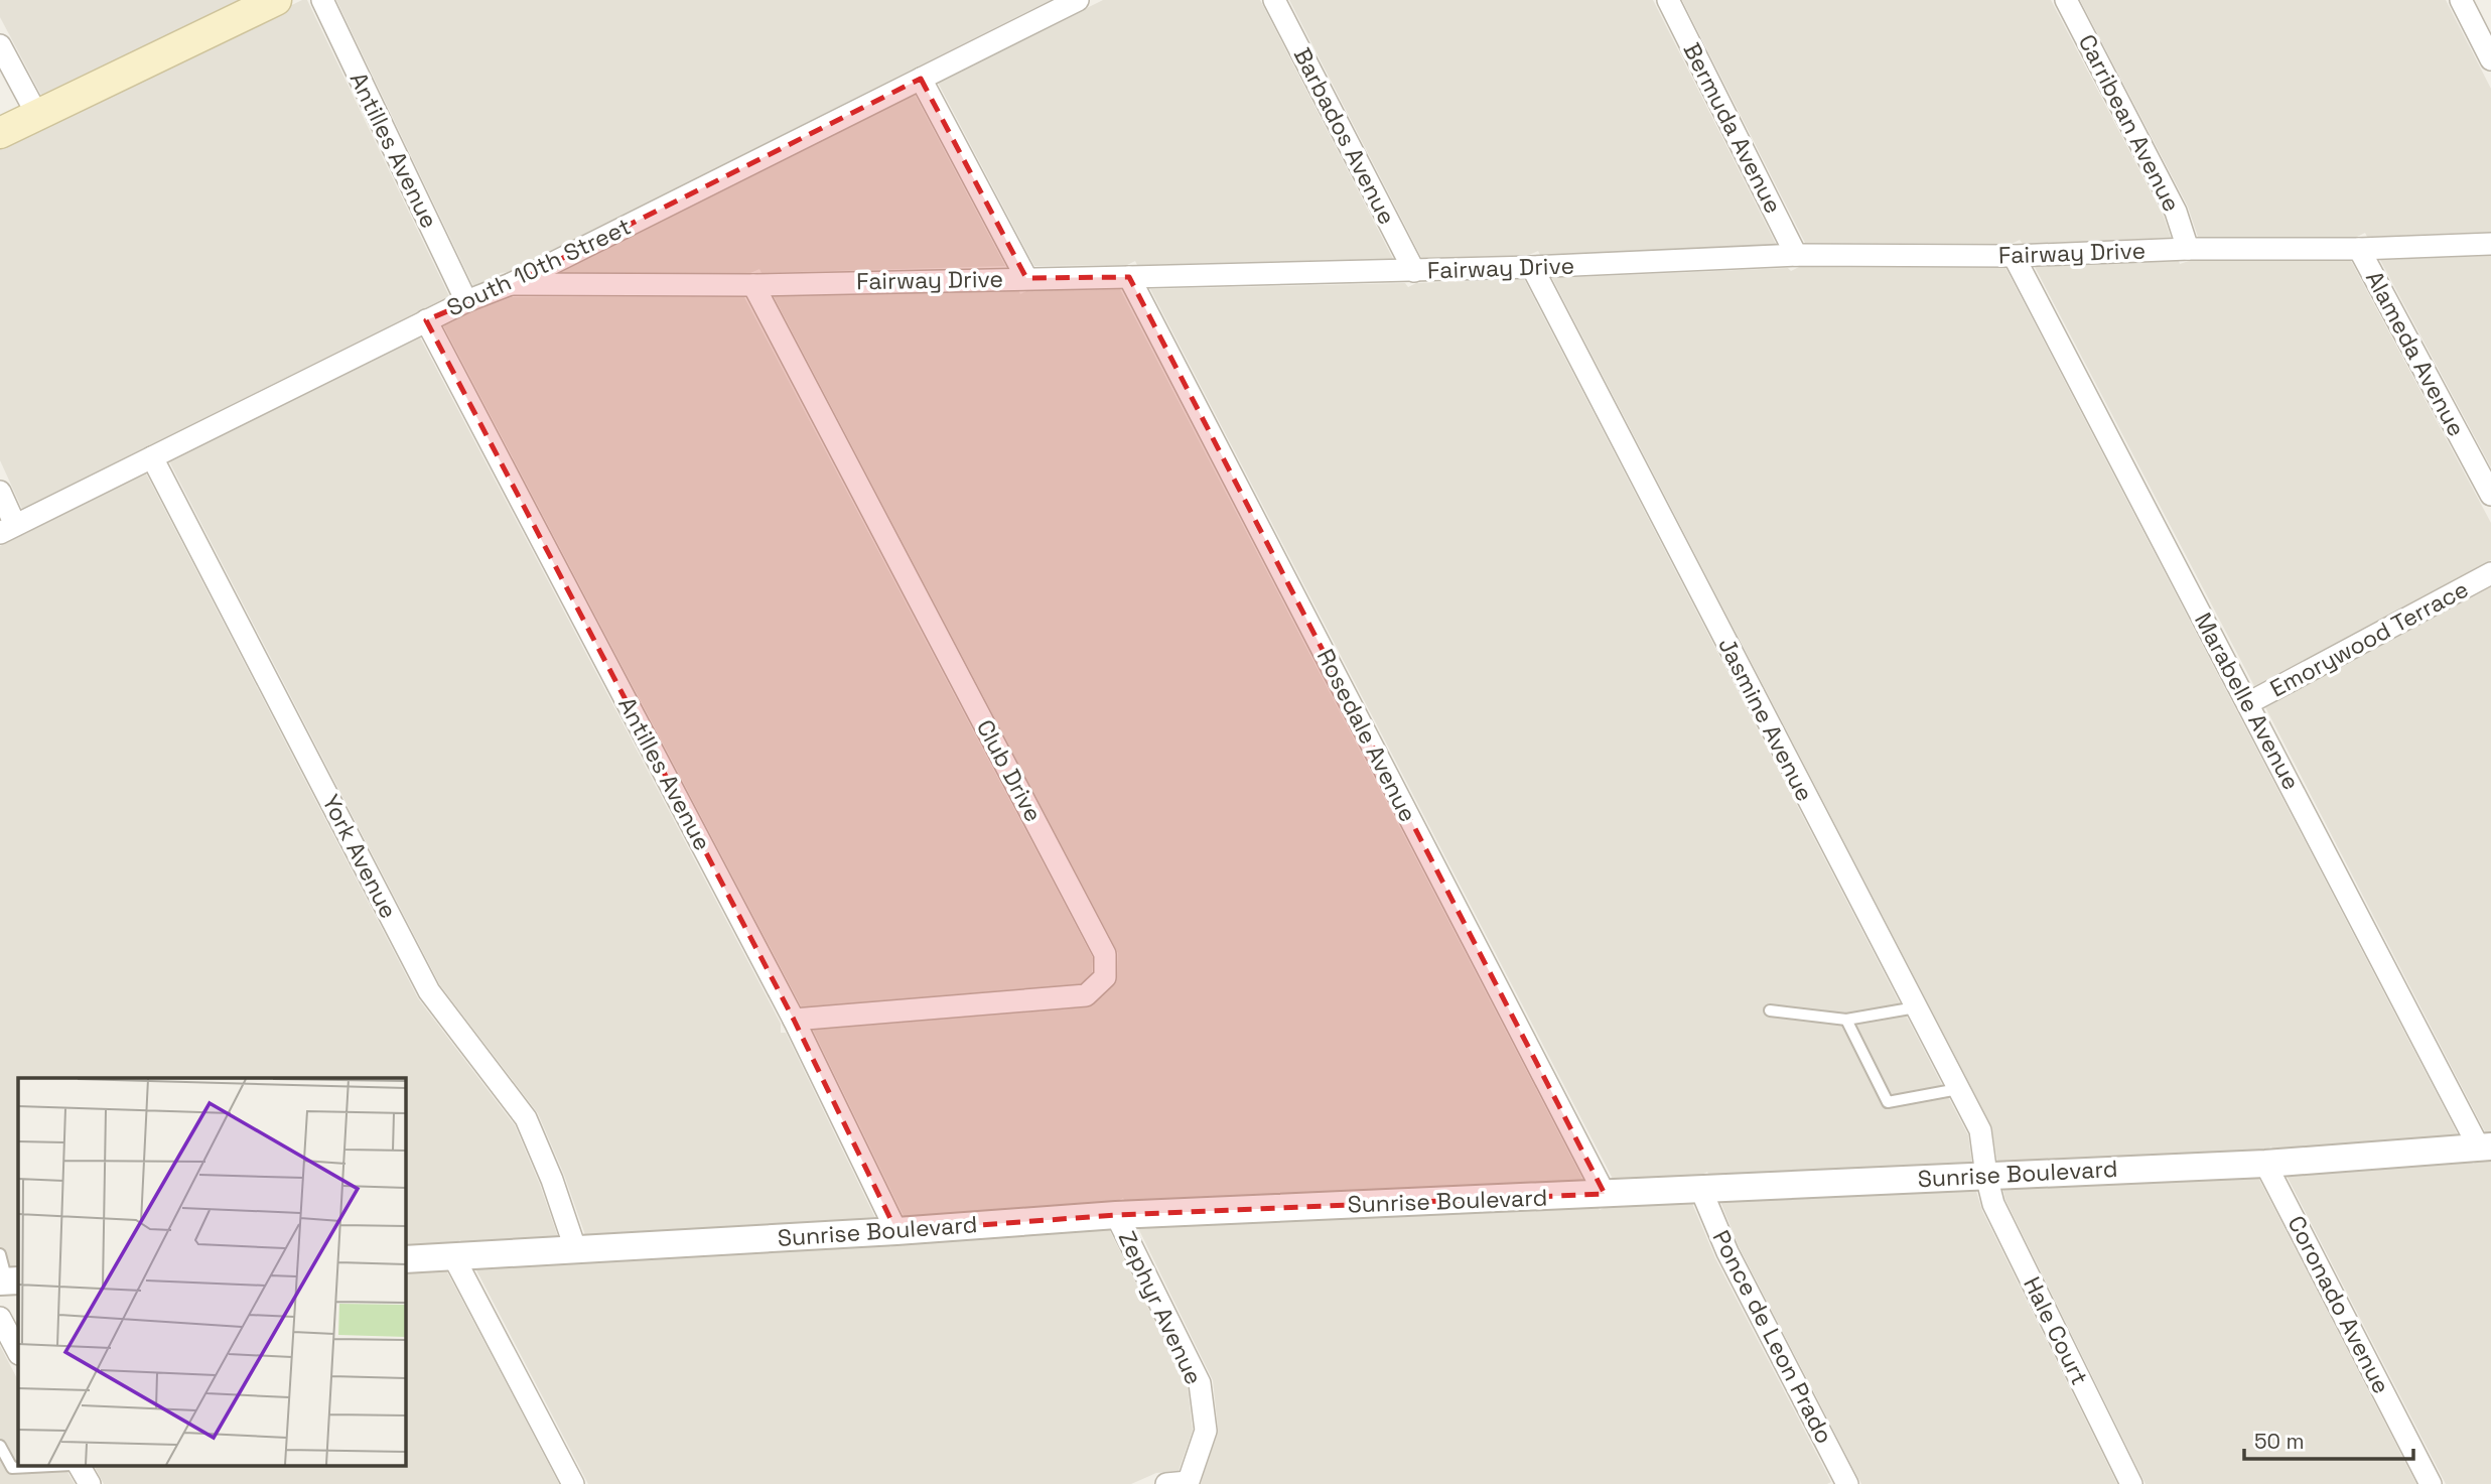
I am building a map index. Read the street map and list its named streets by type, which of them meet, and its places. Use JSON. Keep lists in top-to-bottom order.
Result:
{
  "streets": {
    "street": [
      "Carribean Avenue",
      "Bermuda Avenue",
      "Barbados Avenue",
      "Antilles Avenue",
      "Fairway Drive",
      "South 10th Street",
      "Alameda Avenue",
      "Emorywood Terrace",
      "Marabelle Avenue",
      "Jasmine Avenue",
      "Rosedale Avenue",
      "Club Drive",
      "York Avenue",
      "Sunrise Boulevard",
      "Coronado Avenue",
      "Zephyr Avenue",
      "Hale Court",
      "Ponce de Leon Prado"
    ]
  },
  "crossings": [
    ["Carribean Avenue", "Fairway Drive"],
    ["Bermuda Avenue", "Fairway Drive"],
    ["Barbados Avenue", "Fairway Drive"],
    ["Antilles Avenue", "South 10th Street"],
    ["Antilles Avenue", "Club Drive"],
    ["Antilles Avenue", "Sunrise Boulevard"],
    ["Fairway Drive", "South 10th Street"],
    ["Fairway Drive", "Alameda Avenue"],
    ["Fairway Drive", "Marabelle Avenue"],
    ["Fairway Drive", "Jasmine Avenue"],
    ["Fairway Drive", "Rosedale Avenue"],
    ["Fairway Drive", "Club Drive"],
    ["South 10th Street", "York Avenue"],
    ["Emorywood Terrace", "Marabelle Avenue"],
    ["Marabelle Avenue", "Sunrise Boulevard"],
    ["Jasmine Avenue", "Sunrise Boulevard"],
    ["Jasmine Avenue", "Hale Court"],
    ["Rosedale Avenue", "Sunrise Boulevard"],
    ["York Avenue", "Sunrise Boulevard"],
    ["Sunrise Boulevard", "Coronado Avenue"],
    ["Sunrise Boulevard", "Zephyr Avenue"],
    ["Sunrise Boulevard", "Hale Court"],
    ["Sunrise Boulevard", "Ponce de Leon Prado"]
  ],
  "scale_bar": "50 m"
}
